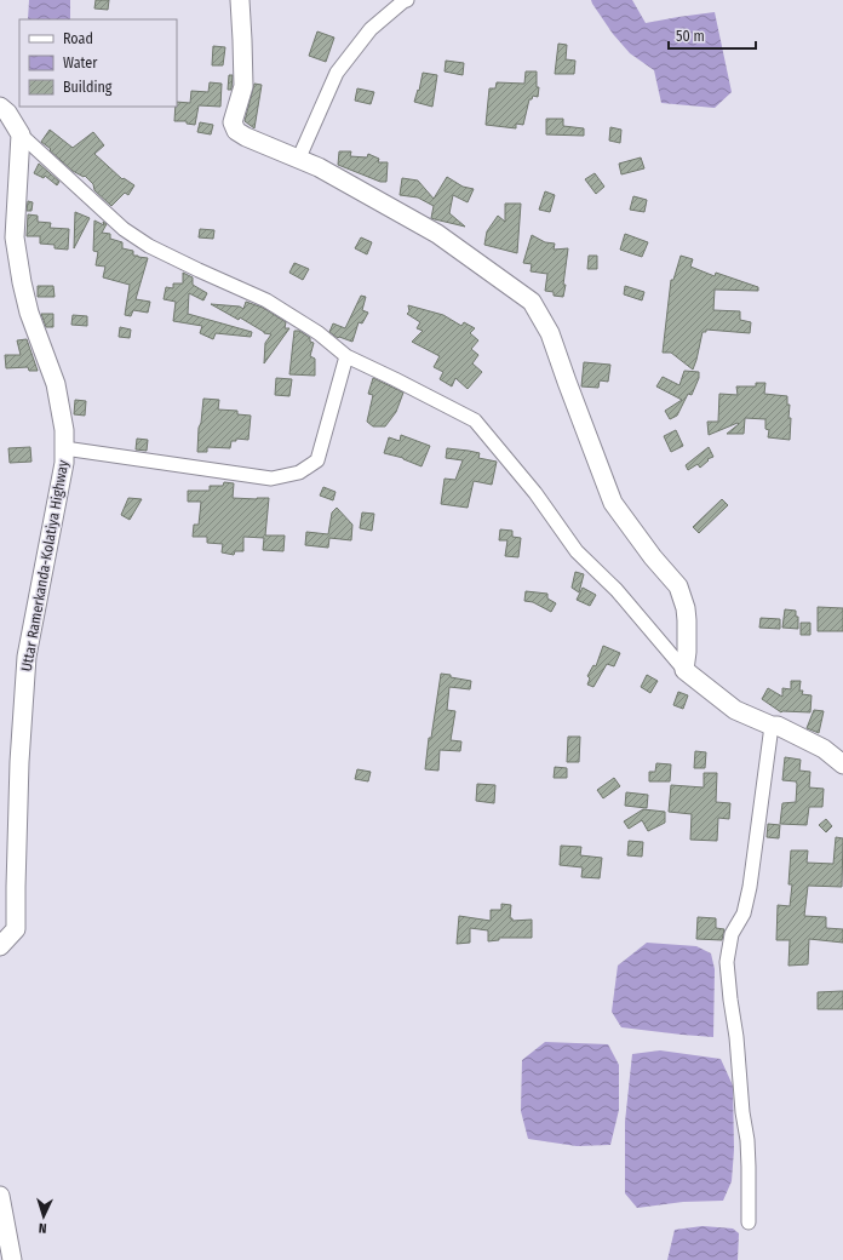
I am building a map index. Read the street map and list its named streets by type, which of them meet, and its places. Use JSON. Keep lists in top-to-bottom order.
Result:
{
  "streets": {
    "main road": ["Uttar Ramerkanda-Kolatiya Highway"]
  },
  "legend": ["Road", "Water", "Building"],
  "scale_bar": "50 m",
  "north": "bottom"
}
